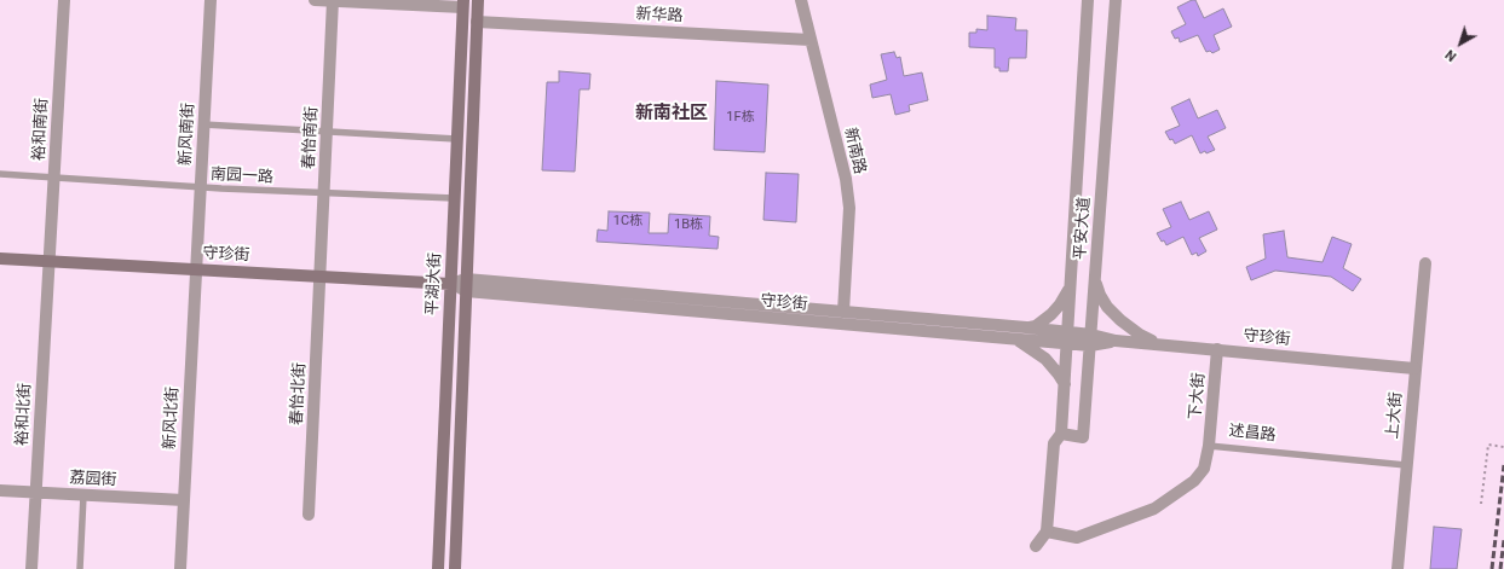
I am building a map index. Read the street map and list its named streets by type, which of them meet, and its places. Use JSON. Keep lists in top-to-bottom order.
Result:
{
  "streets": {
    "main road": ["守珍街", "平湖大街"],
    "street": [
      "新华路",
      "裕和南街",
      "新风南街",
      "春怡南街",
      "新南路",
      "平安大道",
      "春怡北街",
      "下大街",
      "裕和北街",
      "上大街",
      "新风北街",
      "述昌路",
      "荔园街"
    ],
    "lane": ["南园一路"]
  },
  "crossings": [
    ["新华路", "新南路"],
    ["新华路", "平湖大街"],
    ["裕和南街", "南园一路"],
    ["裕和南街", "守珍街"],
    ["裕和南街", "裕和北街"],
    ["新风南街", "南园一路"],
    ["新风南街", "守珍街"],
    ["新风南街", "新风北街"],
    ["春怡南街", "南园一路"],
    ["春怡南街", "守珍街"],
    ["春怡南街", "春怡北街"],
    ["新南路", "守珍街"],
    ["南园一路", "平湖大街"],
    ["平安大道", "守珍街"],
    ["平安大道", "述昌路"],
    ["守珍街", "平湖大街"],
    ["守珍街", "春怡北街"],
    ["守珍街", "下大街"],
    ["守珍街", "裕和北街"],
    ["守珍街", "上大街"],
    ["守珍街", "新风北街"],
    ["下大街", "述昌路"],
    ["裕和北街", "荔园街"],
    ["上大街", "述昌路"],
    ["新风北街", "荔园街"]
  ],
  "districts": ["新南社区"],
  "house_numbers": ["1F栋", "1C栋", "1B栋"],
  "north": "bottom left"
}
